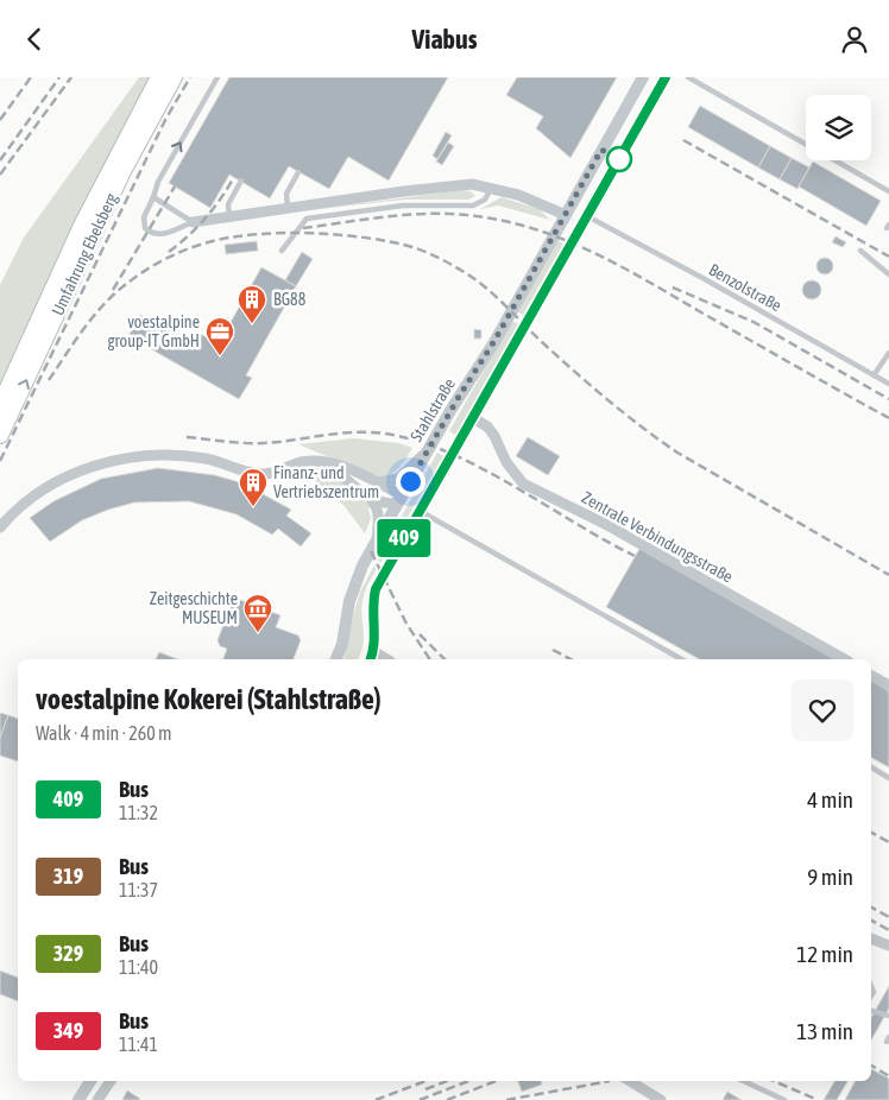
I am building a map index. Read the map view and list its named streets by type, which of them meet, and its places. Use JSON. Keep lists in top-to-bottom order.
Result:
{
  "streets": {
    "main road": ["Umfahrung Ebelsberg"],
    "street": ["Stahlstraße", "Zentrale Verbindungsstraße"],
    "lane": ["Benzolstraße"]
  },
  "places": {
    "building": ["BG88", "Finanz- und Vertriebszentrum"],
    "office": ["voestalpine group-IT GmbH"],
    "museum": ["Zeitgeschichte MUSEUM"]
  },
  "lines": ["bus line 409"],
  "page": {
    "header": "Viabus",
    "on_map": "409",
    "heading": ["voestalpine Kokerei (Stahlstraße)", "Walk · 4 min · 260 m"],
    "list": [
      {
        "mark": "409",
        "name": "Bus",
        "note": "11:32",
        "value": "4 min"
      },
      {
        "mark": "319",
        "name": "Bus",
        "note": "11:37",
        "value": "9 min"
      },
      {
        "mark": "329",
        "name": "Bus",
        "note": "11:40",
        "value": "12 min"
      },
      {
        "mark": "349",
        "name": "Bus",
        "note": "11:41",
        "value": "13 min"
      }
    ]
  }
}
